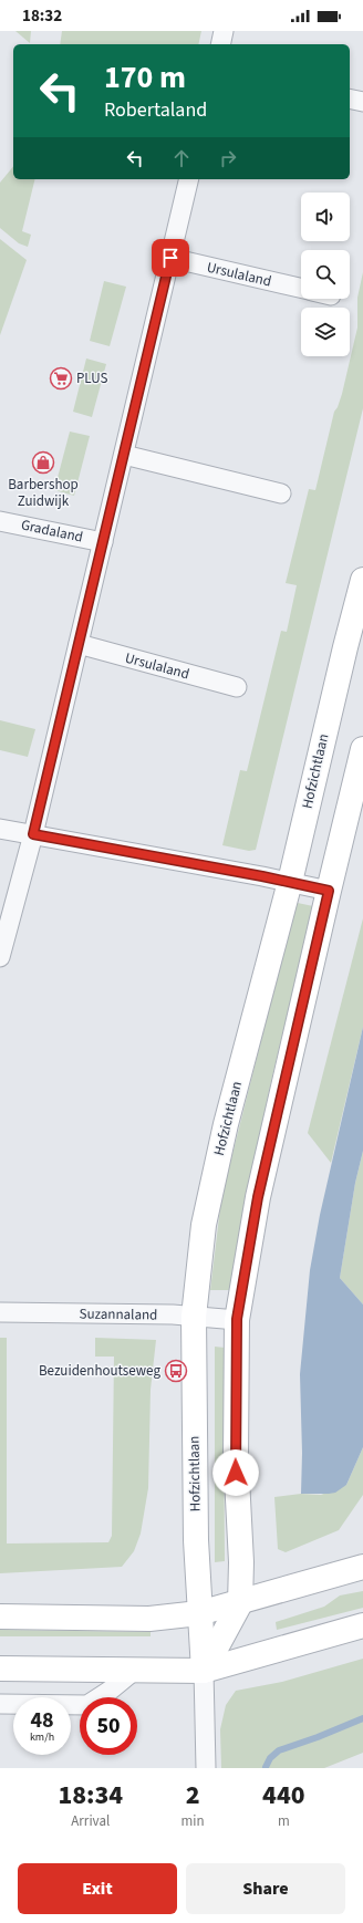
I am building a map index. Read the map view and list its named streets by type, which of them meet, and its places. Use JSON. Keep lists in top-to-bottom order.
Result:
{
  "streets": {
    "main road": ["Hofzichtlaan"],
    "street": ["Ursulaland", "Gradaland", "Suzannaland"]
  },
  "crossings": [
    ["Hofzichtlaan", "Suzannaland"]
  ],
  "places": {
    "supermarket": ["PLUS"],
    "shop": ["Barbershop Zuidwijk"],
    "bus stop": ["Bezuidenhoutseweg"]
  },
  "page": {
    "status": "18:32",
    "turn": ["170 m", "Robertaland"],
    "speed": "48 km/h",
    "limit": "50",
    "eta": [
      "18:34",
      "Arrival",
      "2",
      "min",
      "440",
      "m"
    ],
    "buttons": ["Exit", "Share"]
  }
}
